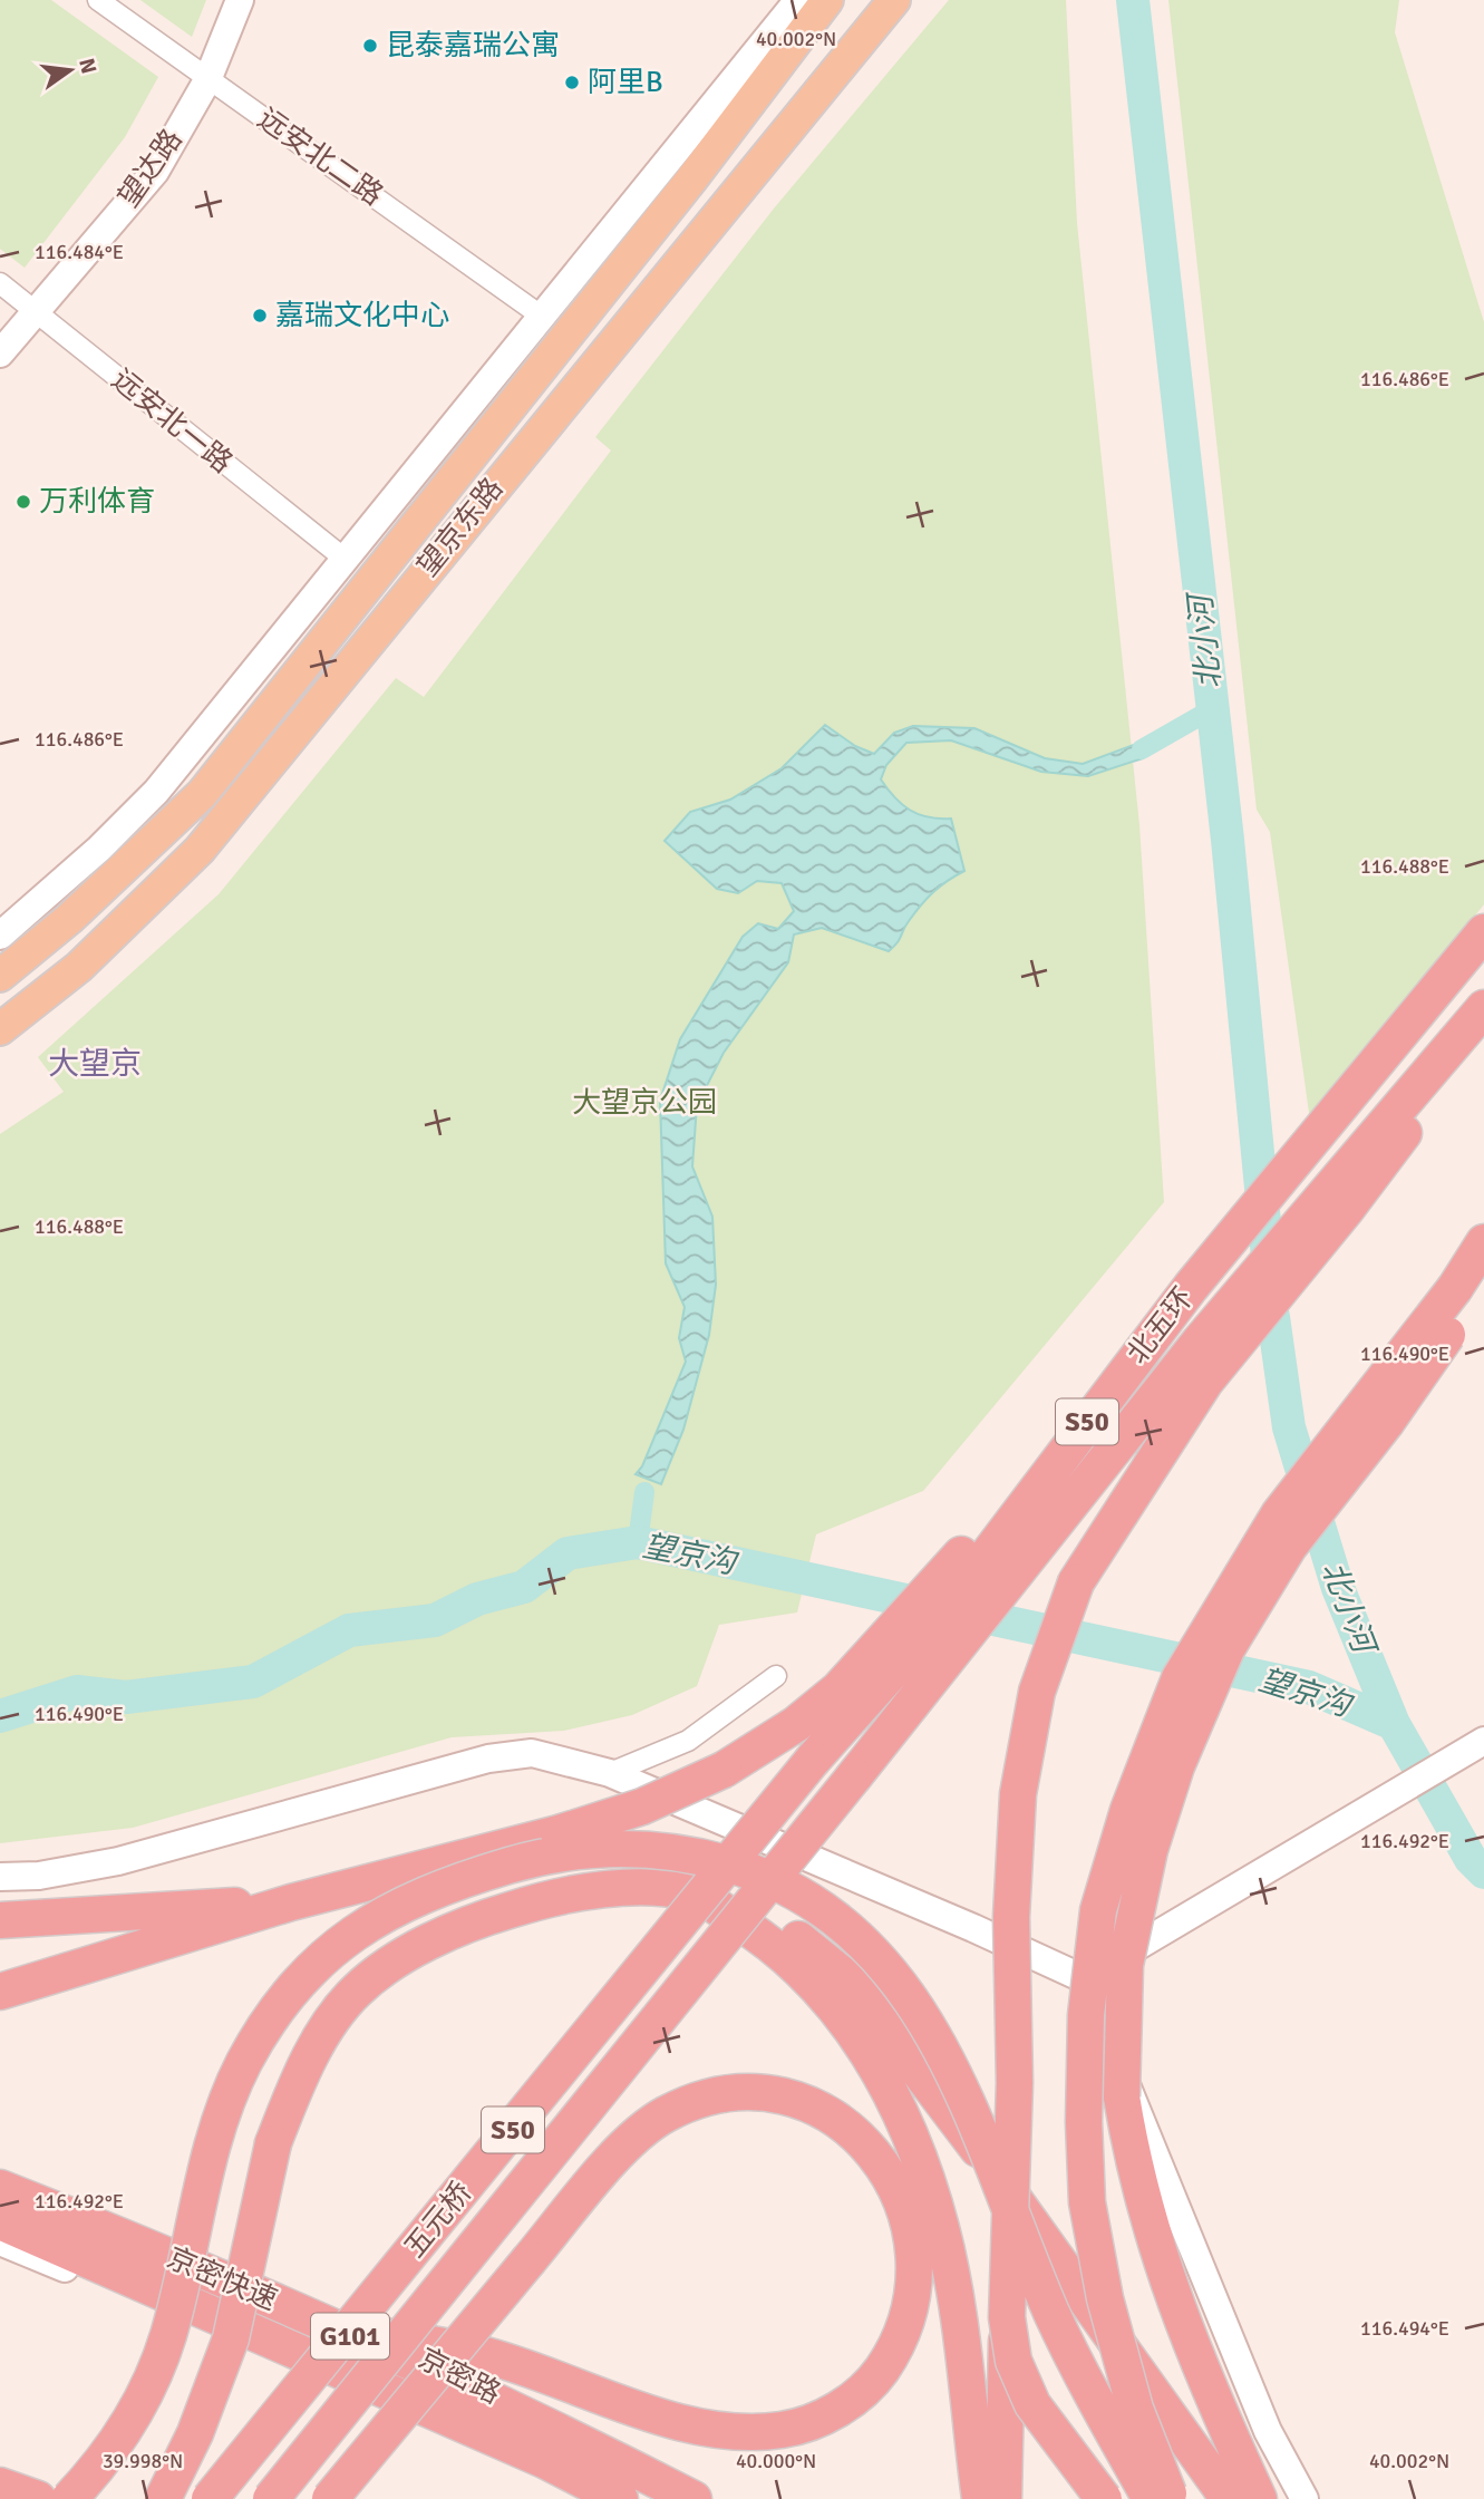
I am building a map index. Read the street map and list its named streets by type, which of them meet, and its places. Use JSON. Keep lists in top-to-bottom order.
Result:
{
  "streets": {
    "highway": [
      "北五环",
      "S50",
      "五元桥",
      "京密快速",
      "G101"
    ],
    "main road": ["望京东路"],
    "street": [
      "远安北二路",
      "望达路",
      "远安北一路",
      "京密路"
    ]
  },
  "crossings": [
    ["远安北二路", "望达路"],
    ["望达路", "远安北一路"],
    ["北五环", "五元桥"],
    ["京密快速", "京密路"]
  ],
  "districts": ["大望京"],
  "water": ["北小河", "望京沟"],
  "parks": ["大望京公园"],
  "places": [
    "昆泰嘉瑞公寓",
    "阿里B",
    "嘉瑞文化中心",
    "万利体育"
  ],
  "north": "right",
  "coordinates": [
    "40.002°N",
    "116.484°E",
    "116.486°E",
    "116.488°E",
    "116.490°E",
    "116.492°E",
    "116.494°E",
    "39.998°N",
    "40.000°N"
  ]
}
